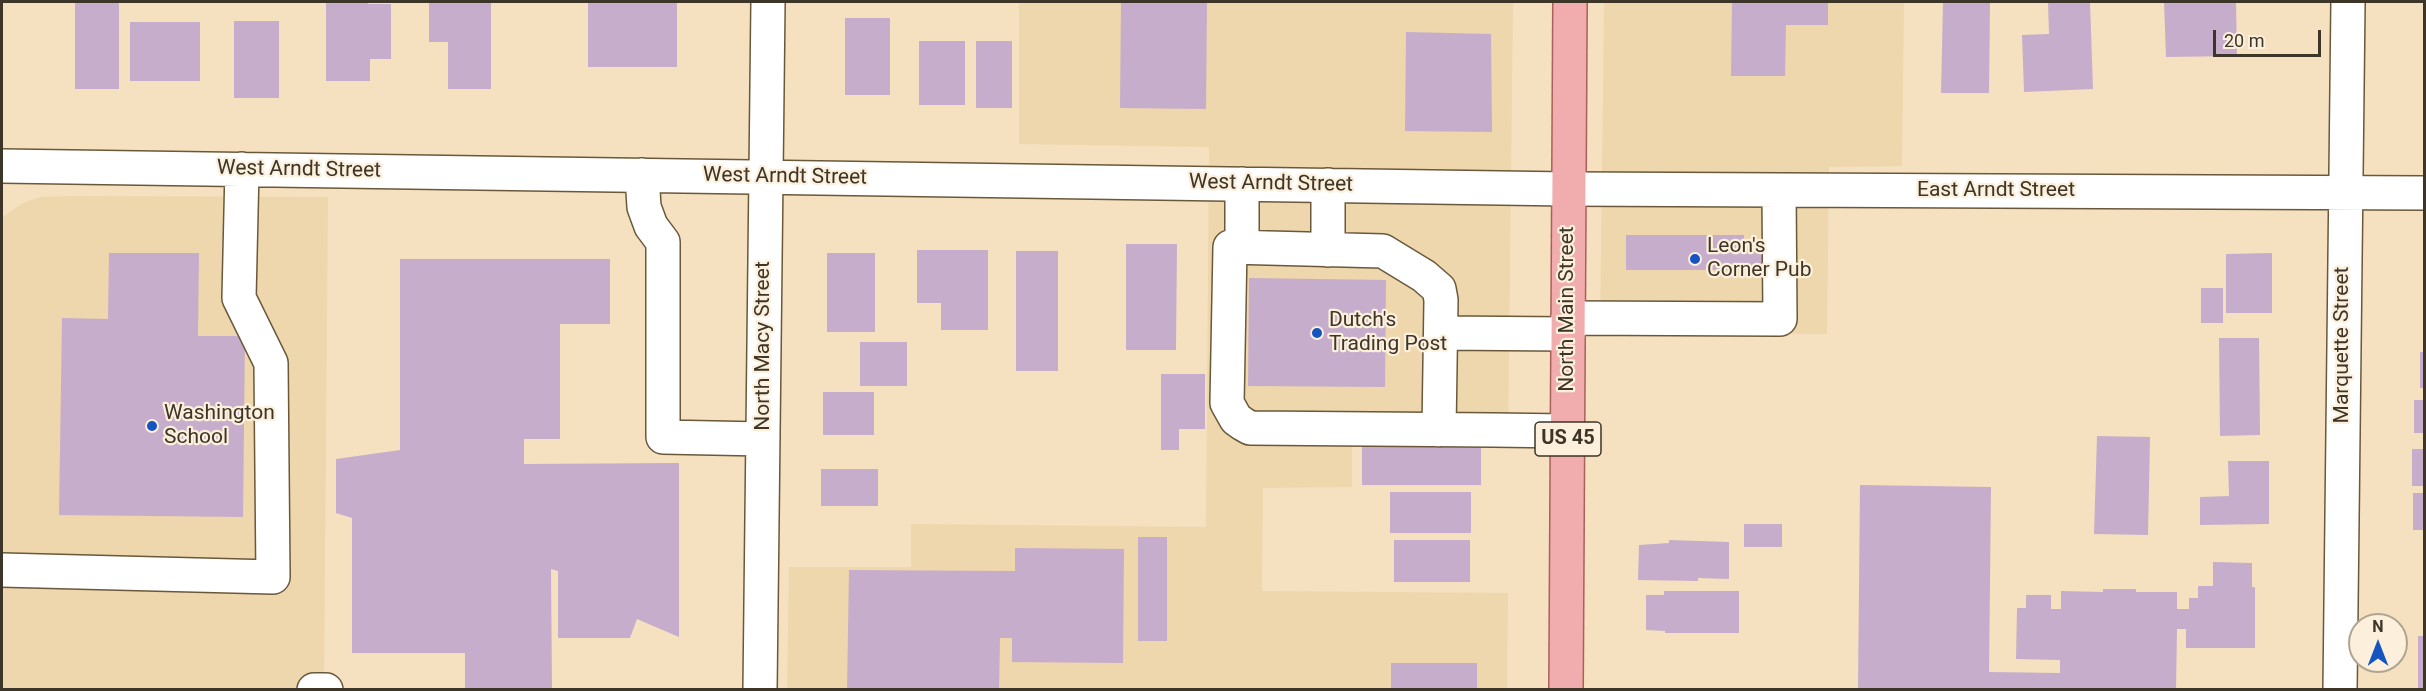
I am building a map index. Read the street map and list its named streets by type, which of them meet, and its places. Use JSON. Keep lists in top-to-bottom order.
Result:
{
  "streets": {
    "main road": ["North Main Street", "US 45"],
    "street": [
      "West Arndt Street",
      "East Arndt Street",
      "Marquette Street",
      "North Macy Street"
    ]
  },
  "crossings": [
    ["West Arndt Street", "East Arndt Street"],
    ["West Arndt Street", "North Main Street"],
    ["West Arndt Street", "North Macy Street"],
    ["East Arndt Street", "North Main Street"],
    ["East Arndt Street", "Marquette Street"]
  ],
  "places": ["Leon's Corner Pub", "Dutch's Trading Post", "Washington School"],
  "scale_bar": "20 m",
  "north": "top"
}
